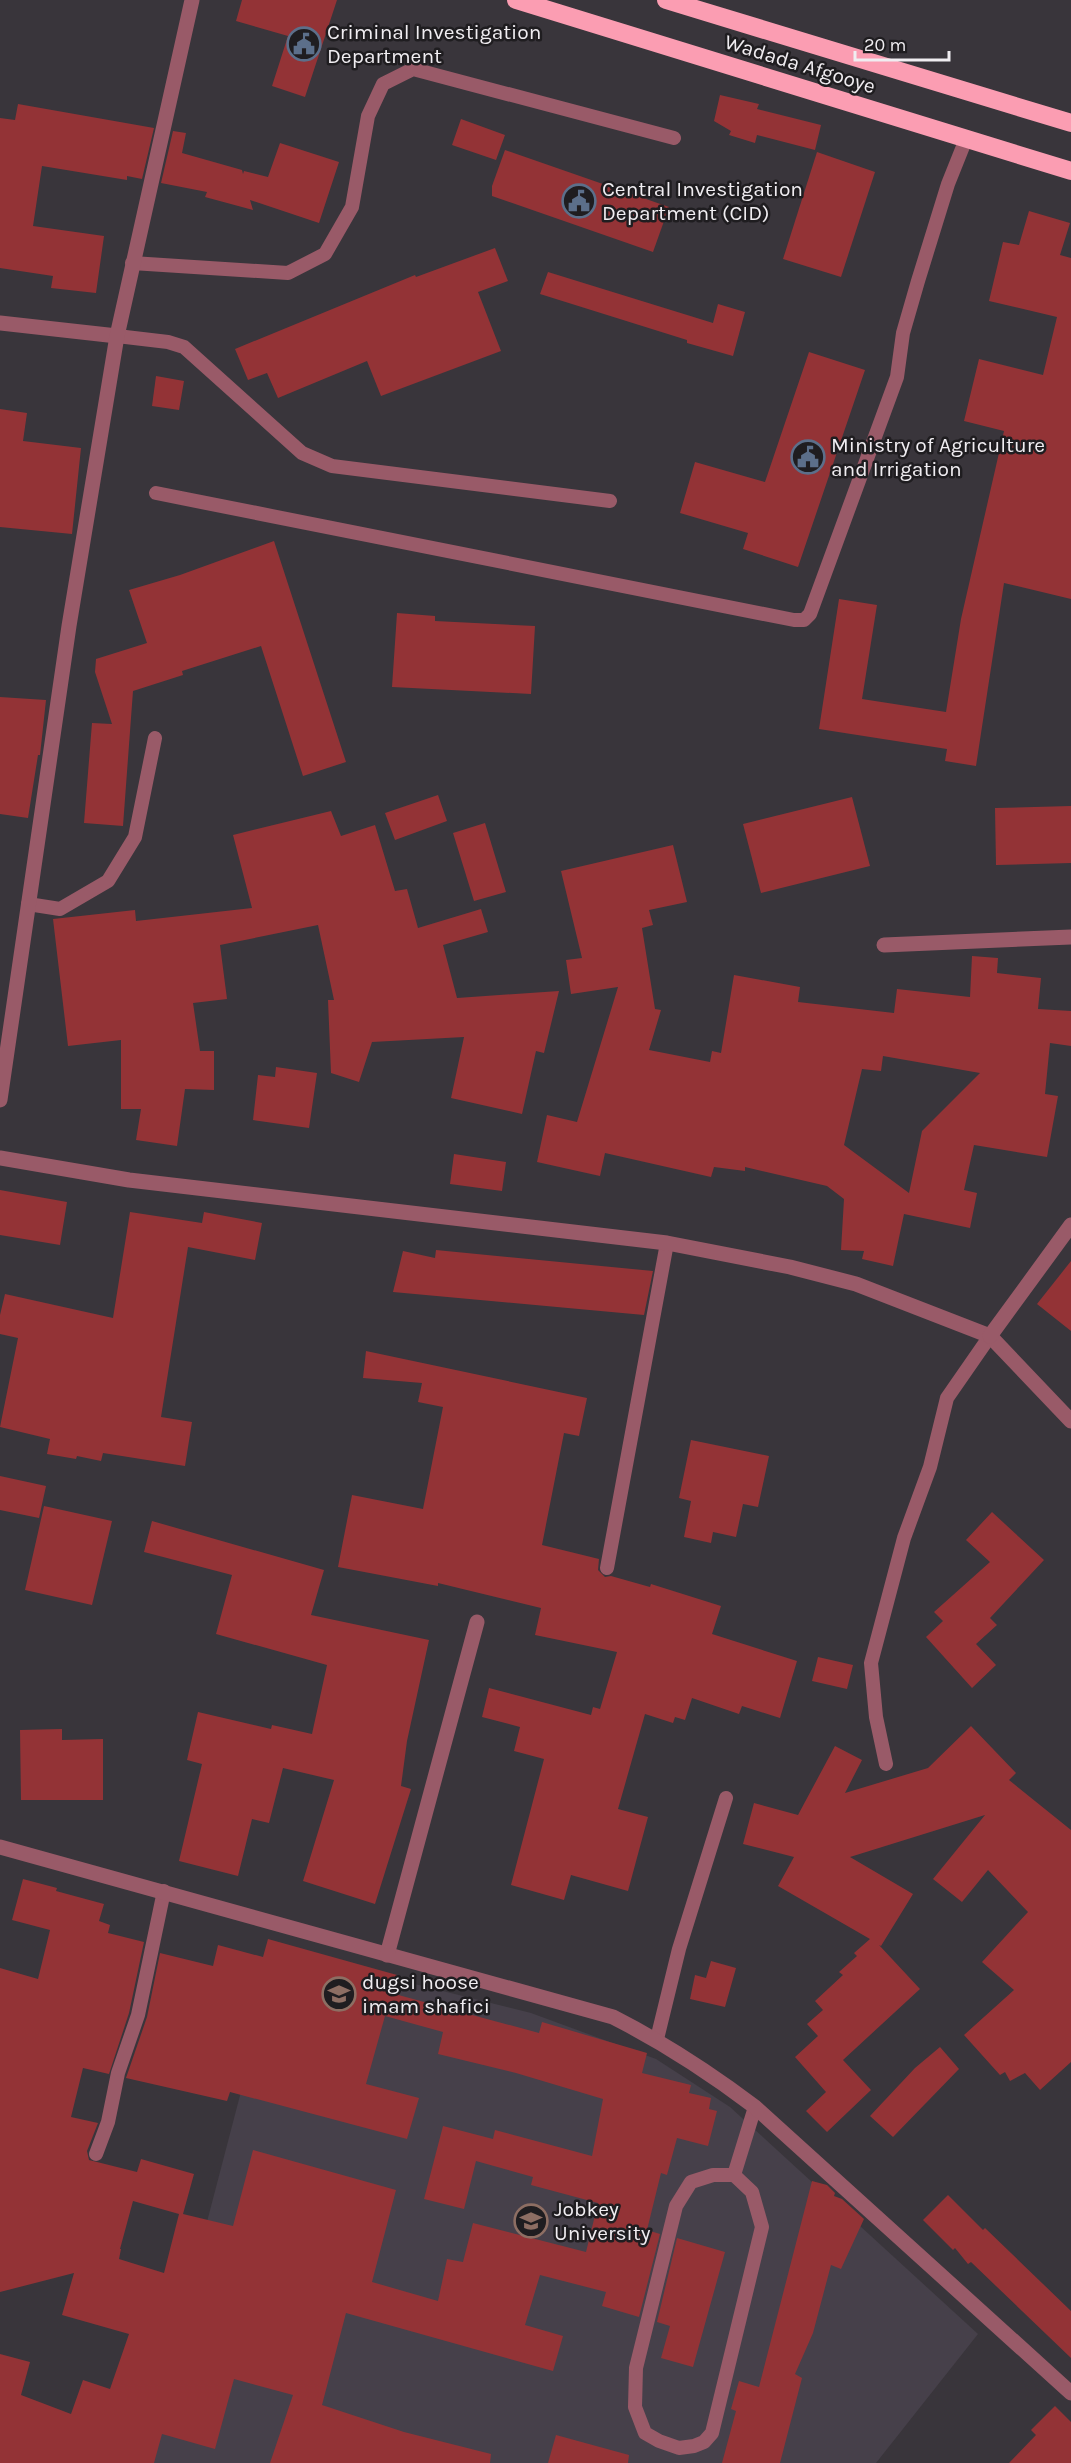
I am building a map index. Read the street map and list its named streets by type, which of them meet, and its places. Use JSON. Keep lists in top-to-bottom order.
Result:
{
  "streets": {
    "highway": ["Wadada Afgooye"]
  },
  "places": {
    "public building": ["Criminal Investigation Department", "Central Investigation Department (CID)", "Ministry of Agriculture and Irrigation"],
    "school or university": ["dugsi hoose imam shafici", "Jobkey University"]
  },
  "scale_bar": "20 m"
}
